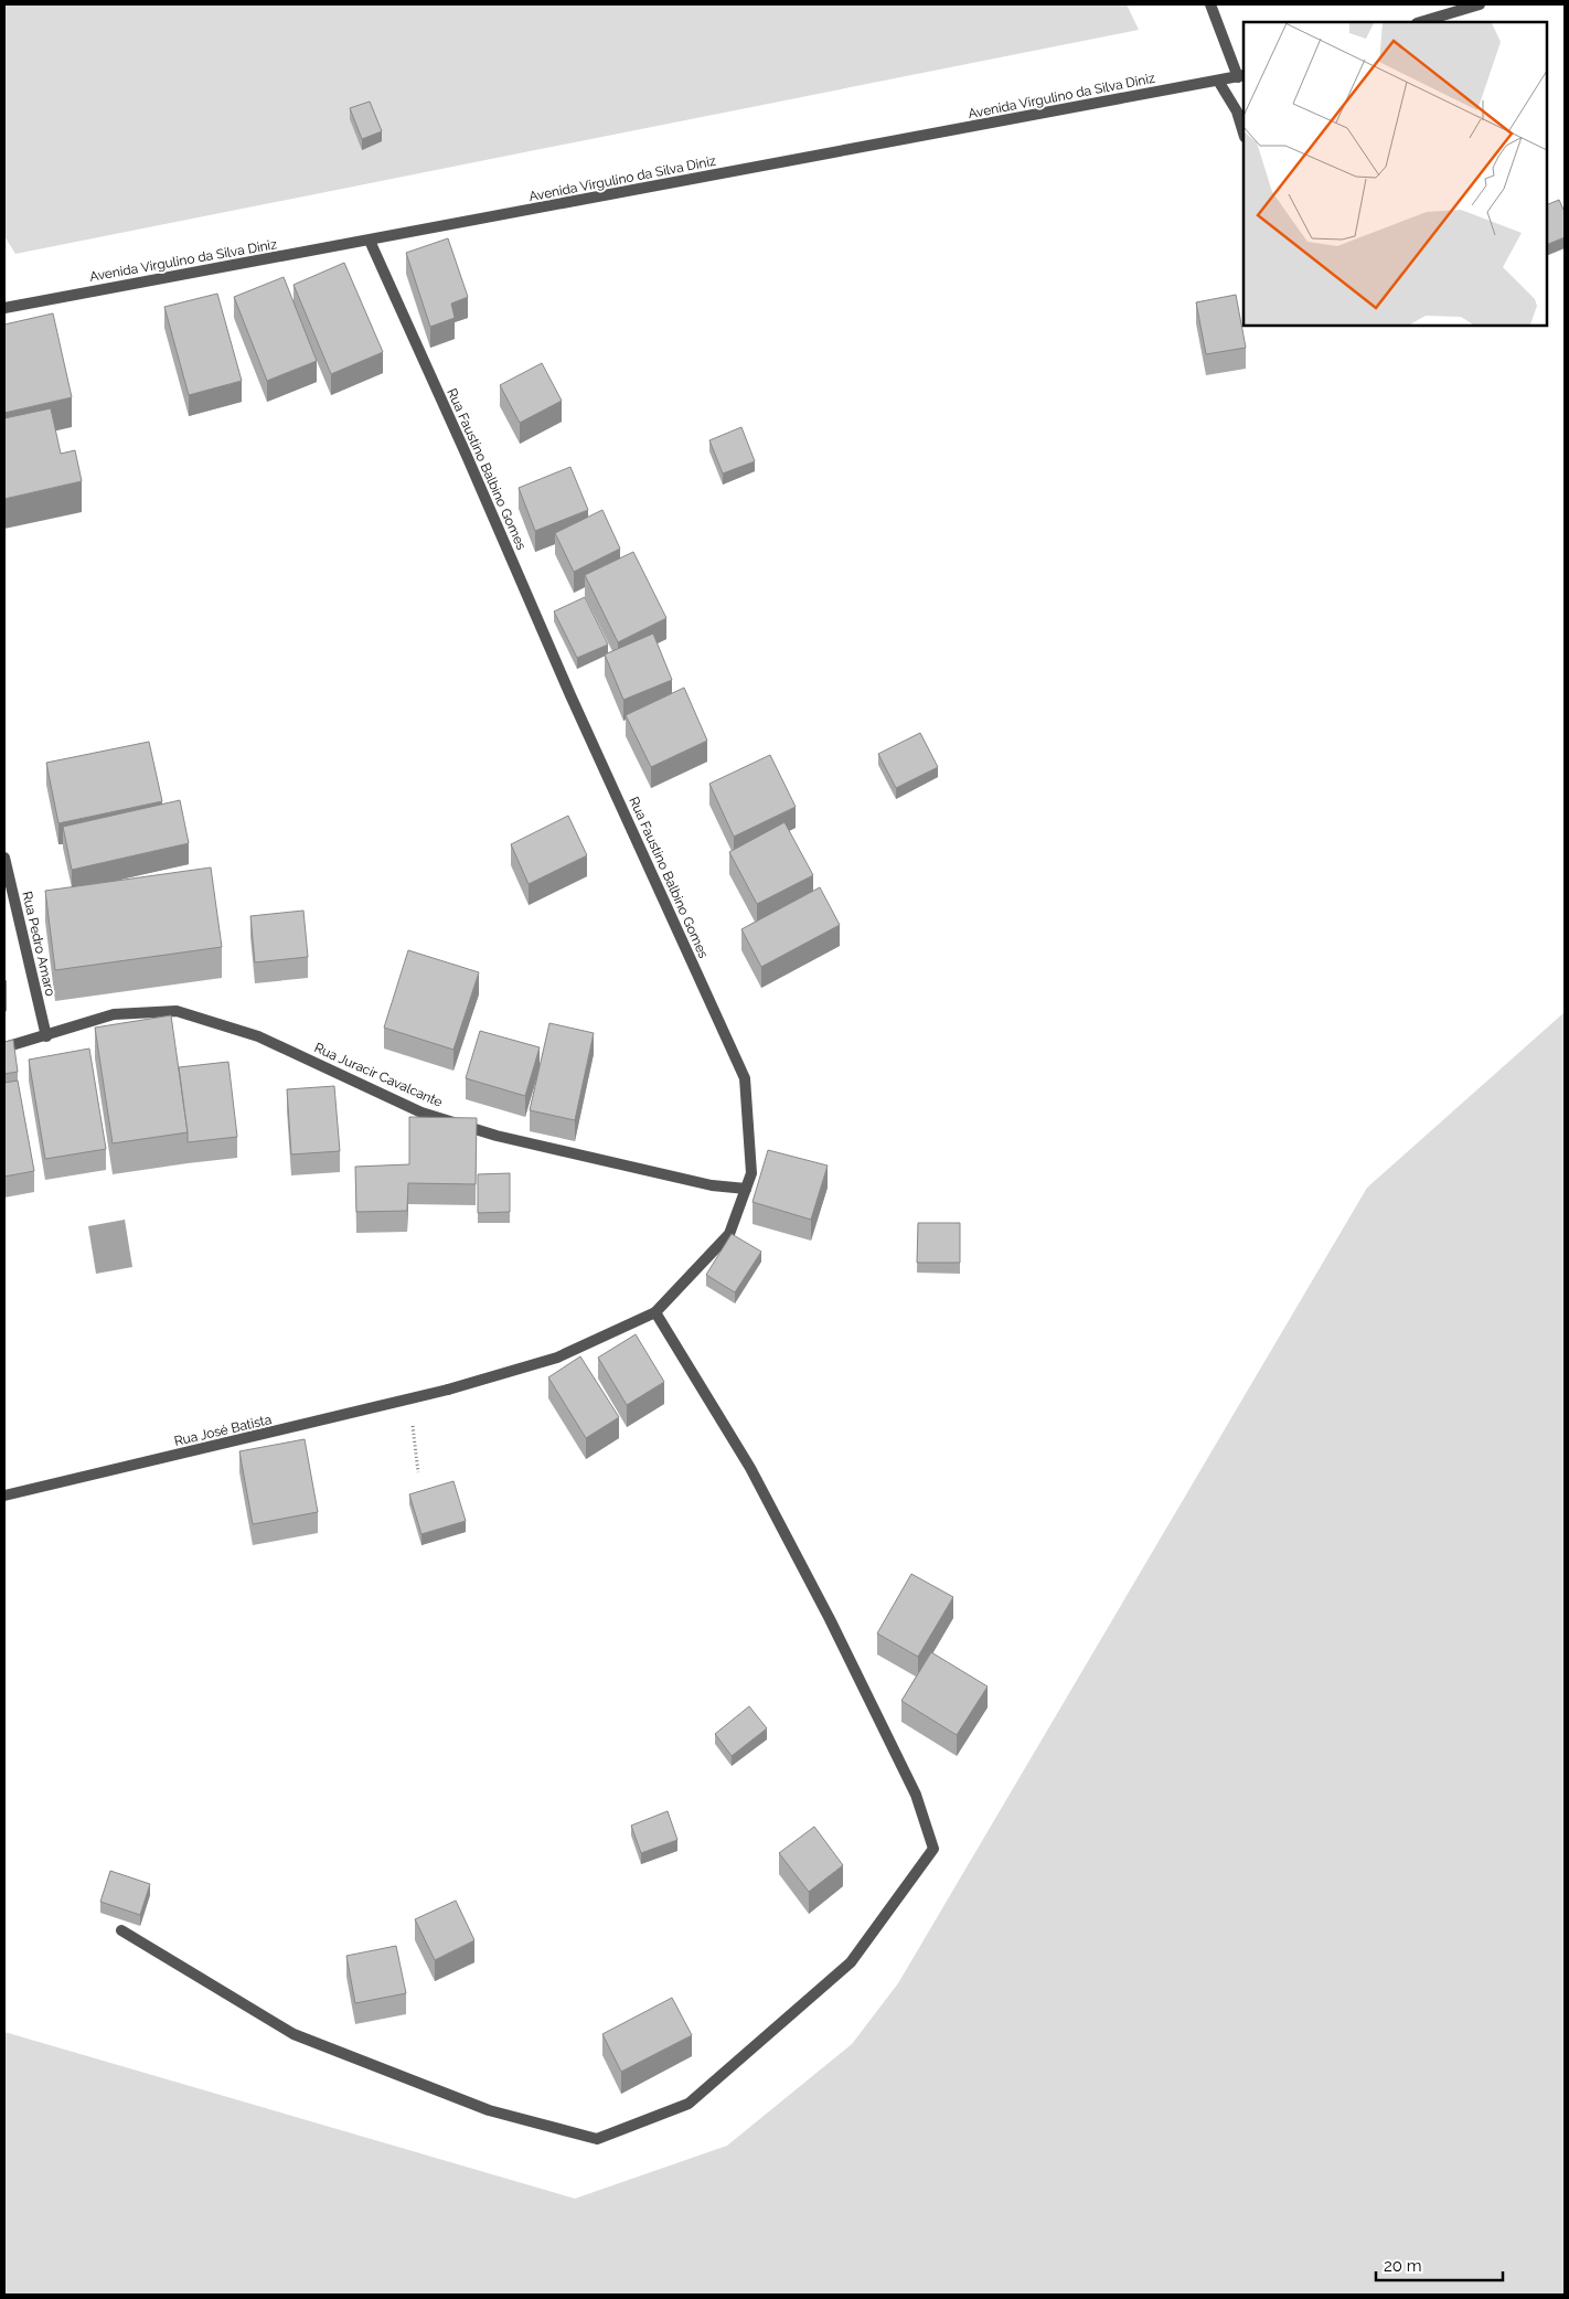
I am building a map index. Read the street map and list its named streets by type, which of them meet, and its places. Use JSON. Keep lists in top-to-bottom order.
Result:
{
  "streets": {
    "street": [
      "Avenida Virgulino da Silva Diniz",
      "Rua Faustino Balbino Gomes",
      "Rua Pedro Amaro",
      "Rua Juracir Cavalcante",
      "Rua José Batista"
    ]
  },
  "crossings": [
    ["Avenida Virgulino da Silva Diniz", "Rua Faustino Balbino Gomes"],
    ["Rua Faustino Balbino Gomes", "Rua Juracir Cavalcante"],
    ["Rua Faustino Balbino Gomes", "Rua José Batista"],
    ["Rua Pedro Amaro", "Rua Juracir Cavalcante"]
  ],
  "scale_bar": "20 m"
}
